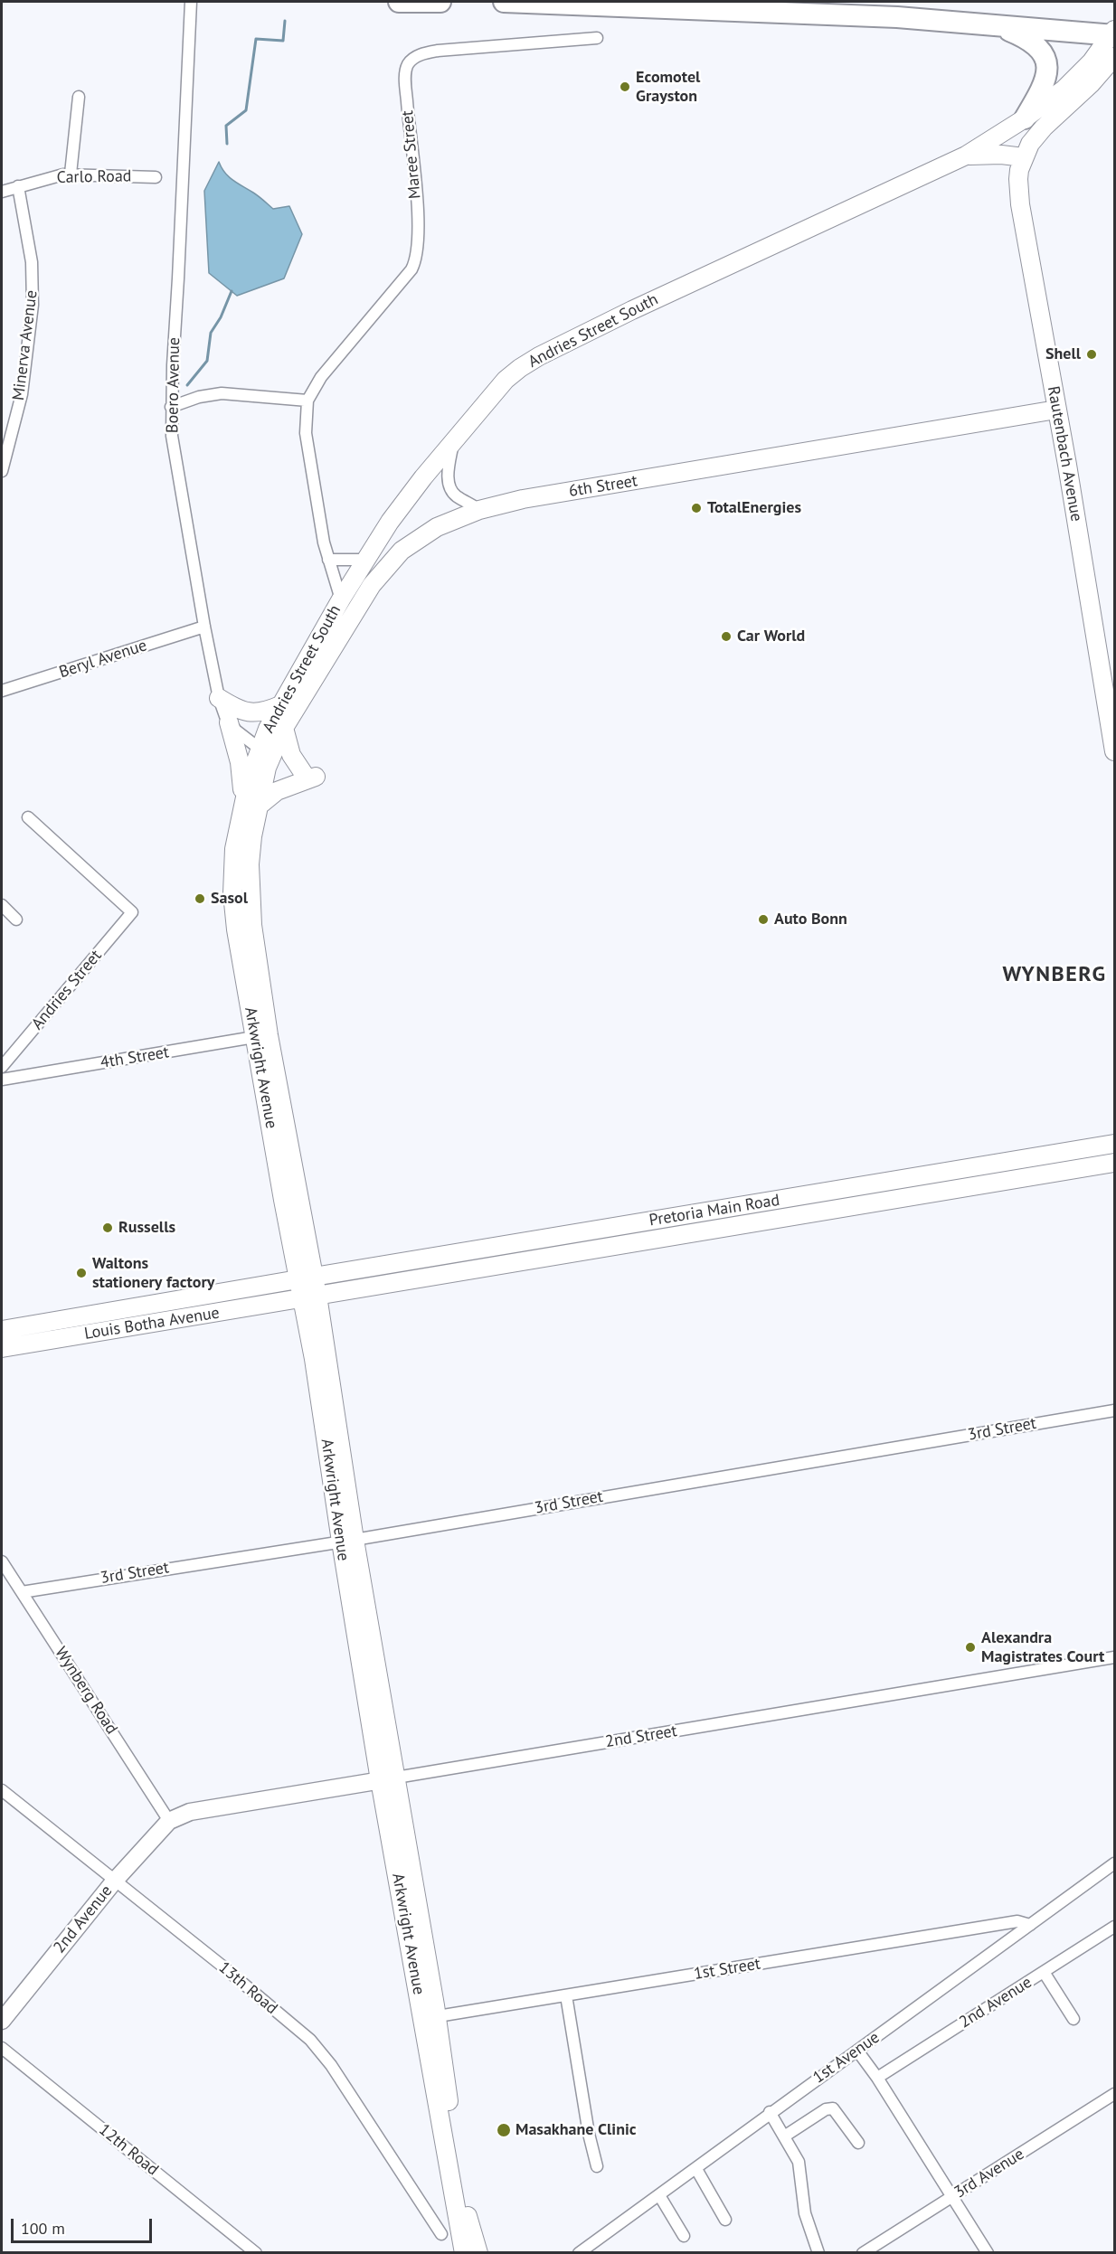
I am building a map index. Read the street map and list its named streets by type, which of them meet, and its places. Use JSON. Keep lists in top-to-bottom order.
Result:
{
  "streets": {
    "main road": [
      "Andries Street South",
      "Rautenbach Avenue",
      "6th Street",
      "Arkwright Avenue",
      "Pretoria Main Road",
      "Louis Botha Avenue"
    ],
    "street": [
      "Maree Street",
      "Carlo Road",
      "Minerva Avenue",
      "Boero Avenue",
      "Beryl Avenue",
      "Andries Street",
      "4th Street",
      "3rd Street",
      "Wynberg Road",
      "2nd Street",
      "2nd Avenue",
      "1st Street",
      "13th Road",
      "1st Avenue",
      "12th Road",
      "3rd Avenue"
    ]
  },
  "crossings": [
    ["Carlo Road", "Minerva Avenue"],
    ["Andries Street South", "Boero Avenue"],
    ["Andries Street South", "6th Street"],
    ["Andries Street South", "Arkwright Avenue"],
    ["Boero Avenue", "6th Street"],
    ["Boero Avenue", "Beryl Avenue"],
    ["Boero Avenue", "Arkwright Avenue"],
    ["Rautenbach Avenue", "6th Street"],
    ["6th Street", "Arkwright Avenue"],
    ["4th Street", "Arkwright Avenue"],
    ["Arkwright Avenue", "Pretoria Main Road"],
    ["Arkwright Avenue", "Louis Botha Avenue"],
    ["Arkwright Avenue", "3rd Street"],
    ["Arkwright Avenue", "2nd Street"],
    ["Arkwright Avenue", "1st Street"],
    ["Pretoria Main Road", "Louis Botha Avenue"],
    ["3rd Street", "Wynberg Road"],
    ["Wynberg Road", "2nd Street"],
    ["Wynberg Road", "2nd Avenue"],
    ["2nd Street", "2nd Avenue"],
    ["2nd Avenue", "13th Road"],
    ["1st Street", "1st Avenue"]
  ],
  "districts": ["WYNBERG"],
  "places": [
    "Ecomotel Grayston",
    "Shell",
    "TotalEnergies",
    "Car World",
    "Sasol",
    "Auto Bonn",
    "Russells",
    "Waltons stationery factory",
    "Alexandra Magistrates Court",
    "Masakhane Clinic"
  ],
  "scale_bar": "100 m"
}
